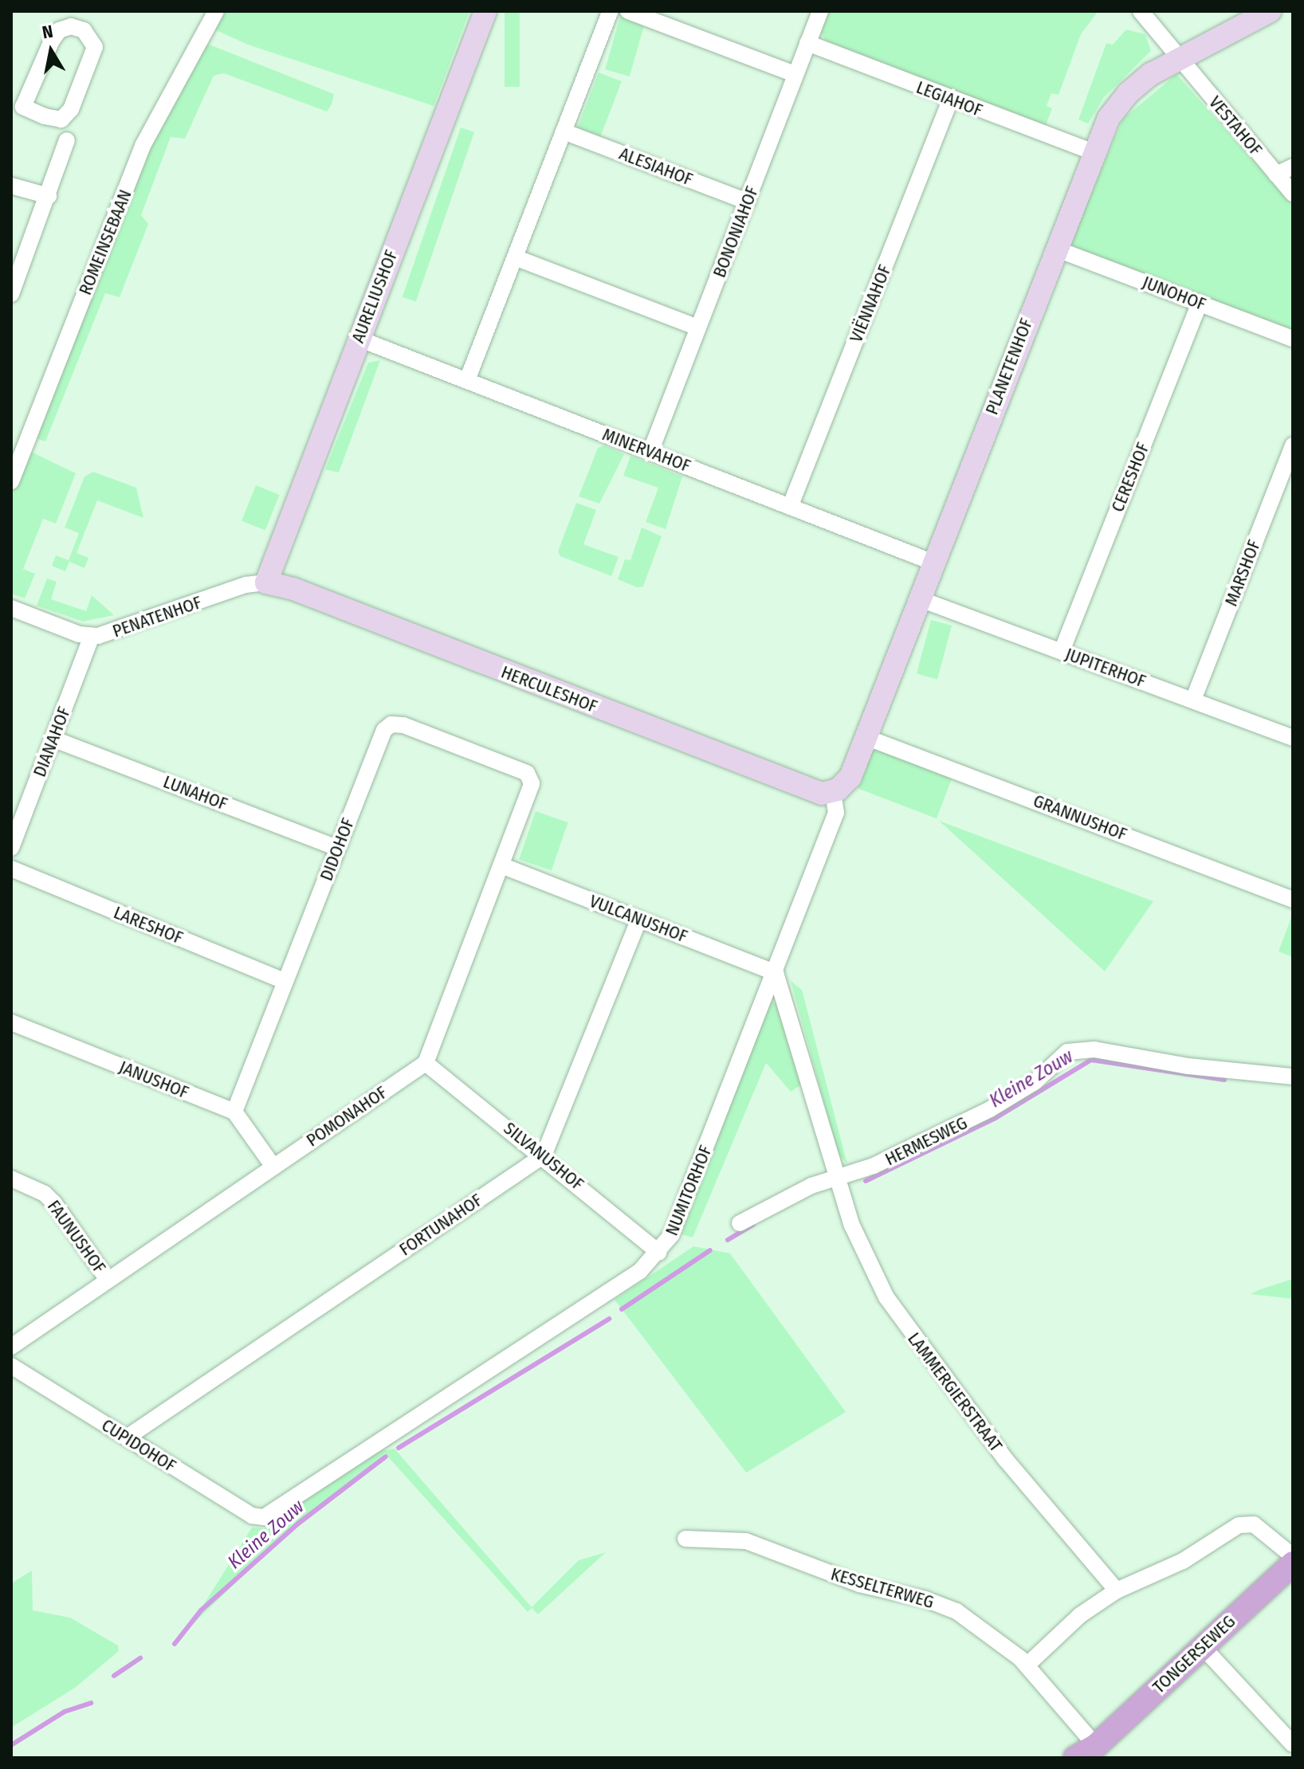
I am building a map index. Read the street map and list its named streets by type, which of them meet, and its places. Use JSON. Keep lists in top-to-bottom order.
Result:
{
  "streets": {
    "main road": ["TONGERSEWEG"],
    "street": [
      "LEGIAHOF",
      "VESTAHOF",
      "ALESIAHOF",
      "BONONIAHOF",
      "ROMEINSEBAAN",
      "JUNOHOF",
      "AURELIUSHOF",
      "VIËNNAHOF",
      "PLANETENHOF",
      "MINERVAHOF",
      "CERESHOF",
      "MARSHOF",
      "PENATENHOF",
      "JUPITERHOF",
      "HERCULESHOF",
      "DIANAHOF",
      "LUNAHOF",
      "GRANNUSHOF",
      "DIDOHOF",
      "VULCANUSHOF",
      "LARESHOF",
      "JANUSHOF",
      "POMONAHOF",
      "HERMESWEG",
      "SILVANUSHOF",
      "NUMITORHOF",
      "FORTUNAHOF",
      "FAUNUSHOF",
      "LAMMERGIERSTRAAT",
      "CUPIDOHOF",
      "KESSELTERWEG"
    ]
  },
  "crossings": [
    ["LEGIAHOF", "BONONIAHOF"],
    ["LEGIAHOF", "VIËNNAHOF"],
    ["LEGIAHOF", "PLANETENHOF"],
    ["VESTAHOF", "PLANETENHOF"],
    ["ALESIAHOF", "BONONIAHOF"],
    ["BONONIAHOF", "MINERVAHOF"],
    ["JUNOHOF", "PLANETENHOF"],
    ["JUNOHOF", "CERESHOF"],
    ["AURELIUSHOF", "MINERVAHOF"],
    ["AURELIUSHOF", "PENATENHOF"],
    ["AURELIUSHOF", "HERCULESHOF"],
    ["VIËNNAHOF", "MINERVAHOF"],
    ["PLANETENHOF", "MINERVAHOF"],
    ["PLANETENHOF", "JUPITERHOF"],
    ["PLANETENHOF", "HERCULESHOF"],
    ["PLANETENHOF", "GRANNUSHOF"],
    ["PLANETENHOF", "NUMITORHOF"],
    ["CERESHOF", "JUPITERHOF"],
    ["MARSHOF", "JUPITERHOF"],
    ["PENATENHOF", "HERCULESHOF"],
    ["PENATENHOF", "DIANAHOF"],
    ["HERCULESHOF", "NUMITORHOF"],
    ["DIANAHOF", "LUNAHOF"],
    ["LUNAHOF", "DIDOHOF"],
    ["DIDOHOF", "VULCANUSHOF"],
    ["DIDOHOF", "LARESHOF"],
    ["DIDOHOF", "JANUSHOF"],
    ["VULCANUSHOF", "NUMITORHOF"],
    ["VULCANUSHOF", "LAMMERGIERSTRAAT"],
    ["POMONAHOF", "SILVANUSHOF"],
    ["POMONAHOF", "FAUNUSHOF"],
    ["HERMESWEG", "LAMMERGIERSTRAAT"],
    ["SILVANUSHOF", "NUMITORHOF"],
    ["SILVANUSHOF", "FORTUNAHOF"],
    ["NUMITORHOF", "LAMMERGIERSTRAAT"],
    ["NUMITORHOF", "CUPIDOHOF"],
    ["FORTUNAHOF", "CUPIDOHOF"],
    ["KESSELTERWEG", "TONGERSEWEG"]
  ],
  "water": ["Kleine Zouw"],
  "north": "top"
}
